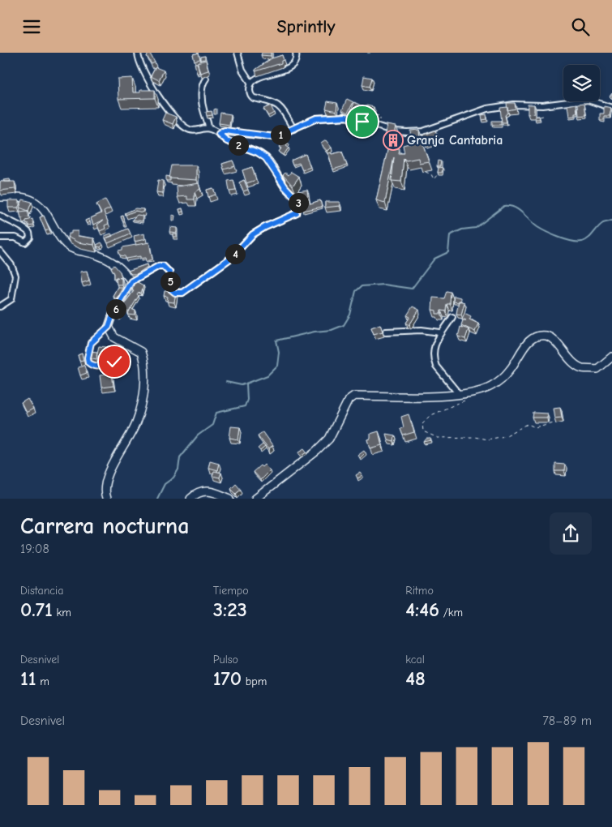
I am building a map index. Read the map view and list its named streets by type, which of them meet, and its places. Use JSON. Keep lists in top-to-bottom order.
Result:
{
  "places": {
    "building": ["Granja Cantabria"]
  },
  "page": {
    "header": "Sprintly",
    "pins": [
      "1",
      "2",
      "3",
      "4",
      "5",
      "6"
    ],
    "heading": ["Carrera nocturna", "19:08"],
    "stats": [
      ["Distancia", "0.71 km"],
      ["Tiempo", "3:23"],
      ["Ritmo", "4:46 /km"],
      ["Desnivel", "11 m"],
      ["Pulso", "170 bpm"],
      ["kcal", "48"]
    ],
    "chart": ["Desnivel", "78–89 m"]
  }
}
